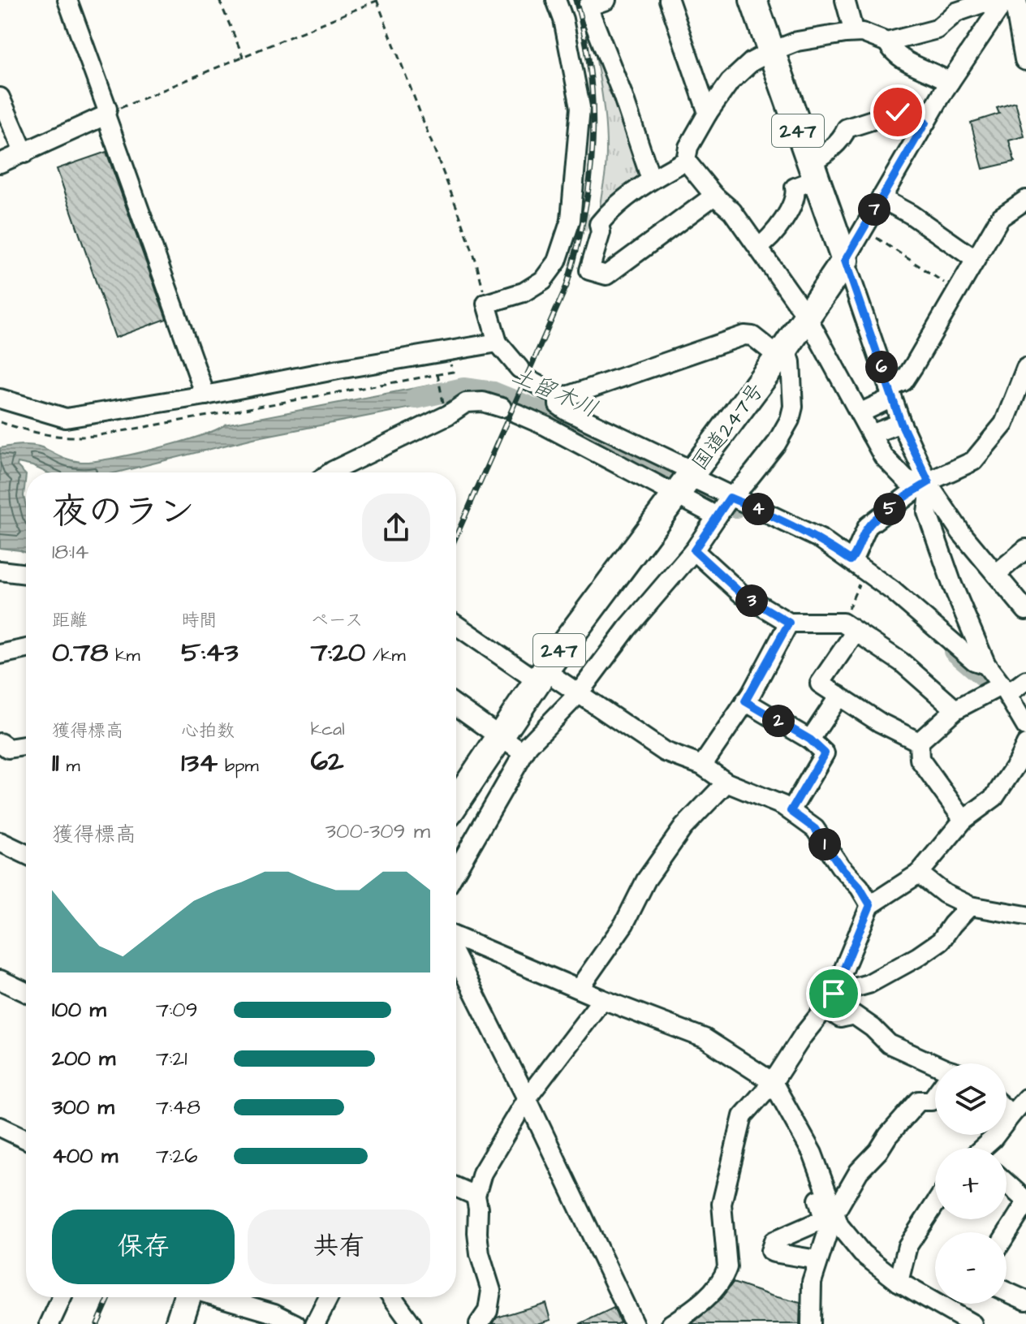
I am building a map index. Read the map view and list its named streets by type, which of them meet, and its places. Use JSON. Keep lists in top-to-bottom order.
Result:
{
  "streets": {
    "highway": ["247", "国道247号"]
  },
  "crossings": [
    ["247", "国道247号"]
  ],
  "water": ["土留木川"],
  "page": {
    "pins": [
      "7",
      "6",
      "4",
      "5",
      "3",
      "2",
      "1"
    ],
    "heading": ["夜のラン", "18:14"],
    "stats": [
      ["距離", "0.78 km"],
      ["時間", "5:43"],
      ["ペース", "7:20 /km"],
      ["獲得標高", "11 m"],
      ["心拍数", "134 bpm"],
      ["kcal", "62"]
    ],
    "chart": ["獲得標高", "300–309 m"],
    "list": [
      {
        "name": "100 m",
        "note": "7:09"
      },
      {
        "name": "200 m",
        "note": "7:21"
      },
      {
        "name": "300 m",
        "note": "7:48"
      },
      {
        "name": "400 m",
        "note": "7:26"
      }
    ],
    "map_buttons": ["+", "−"],
    "buttons": ["保存", "共有"]
  }
}
